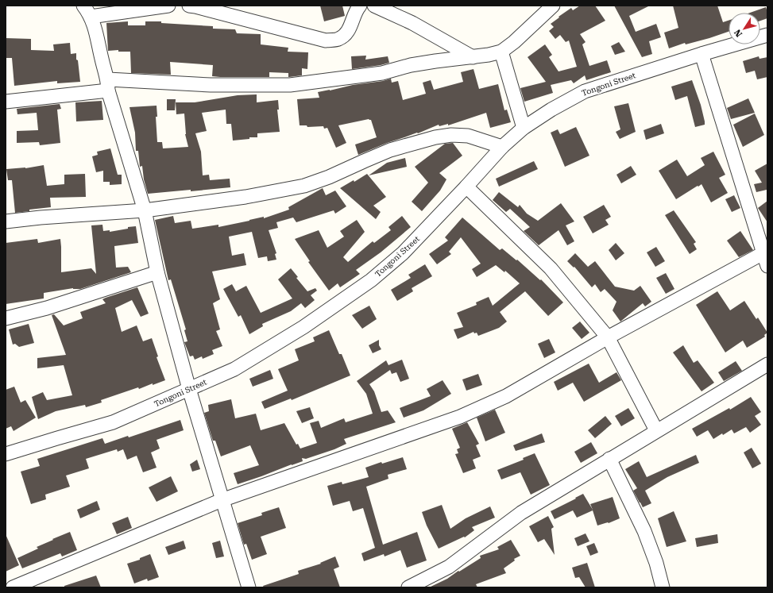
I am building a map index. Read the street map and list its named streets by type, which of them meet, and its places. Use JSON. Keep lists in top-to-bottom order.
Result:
{
  "streets": {
    "street": ["Tongoni Street"]
  },
  "north": "bottom left"
}
